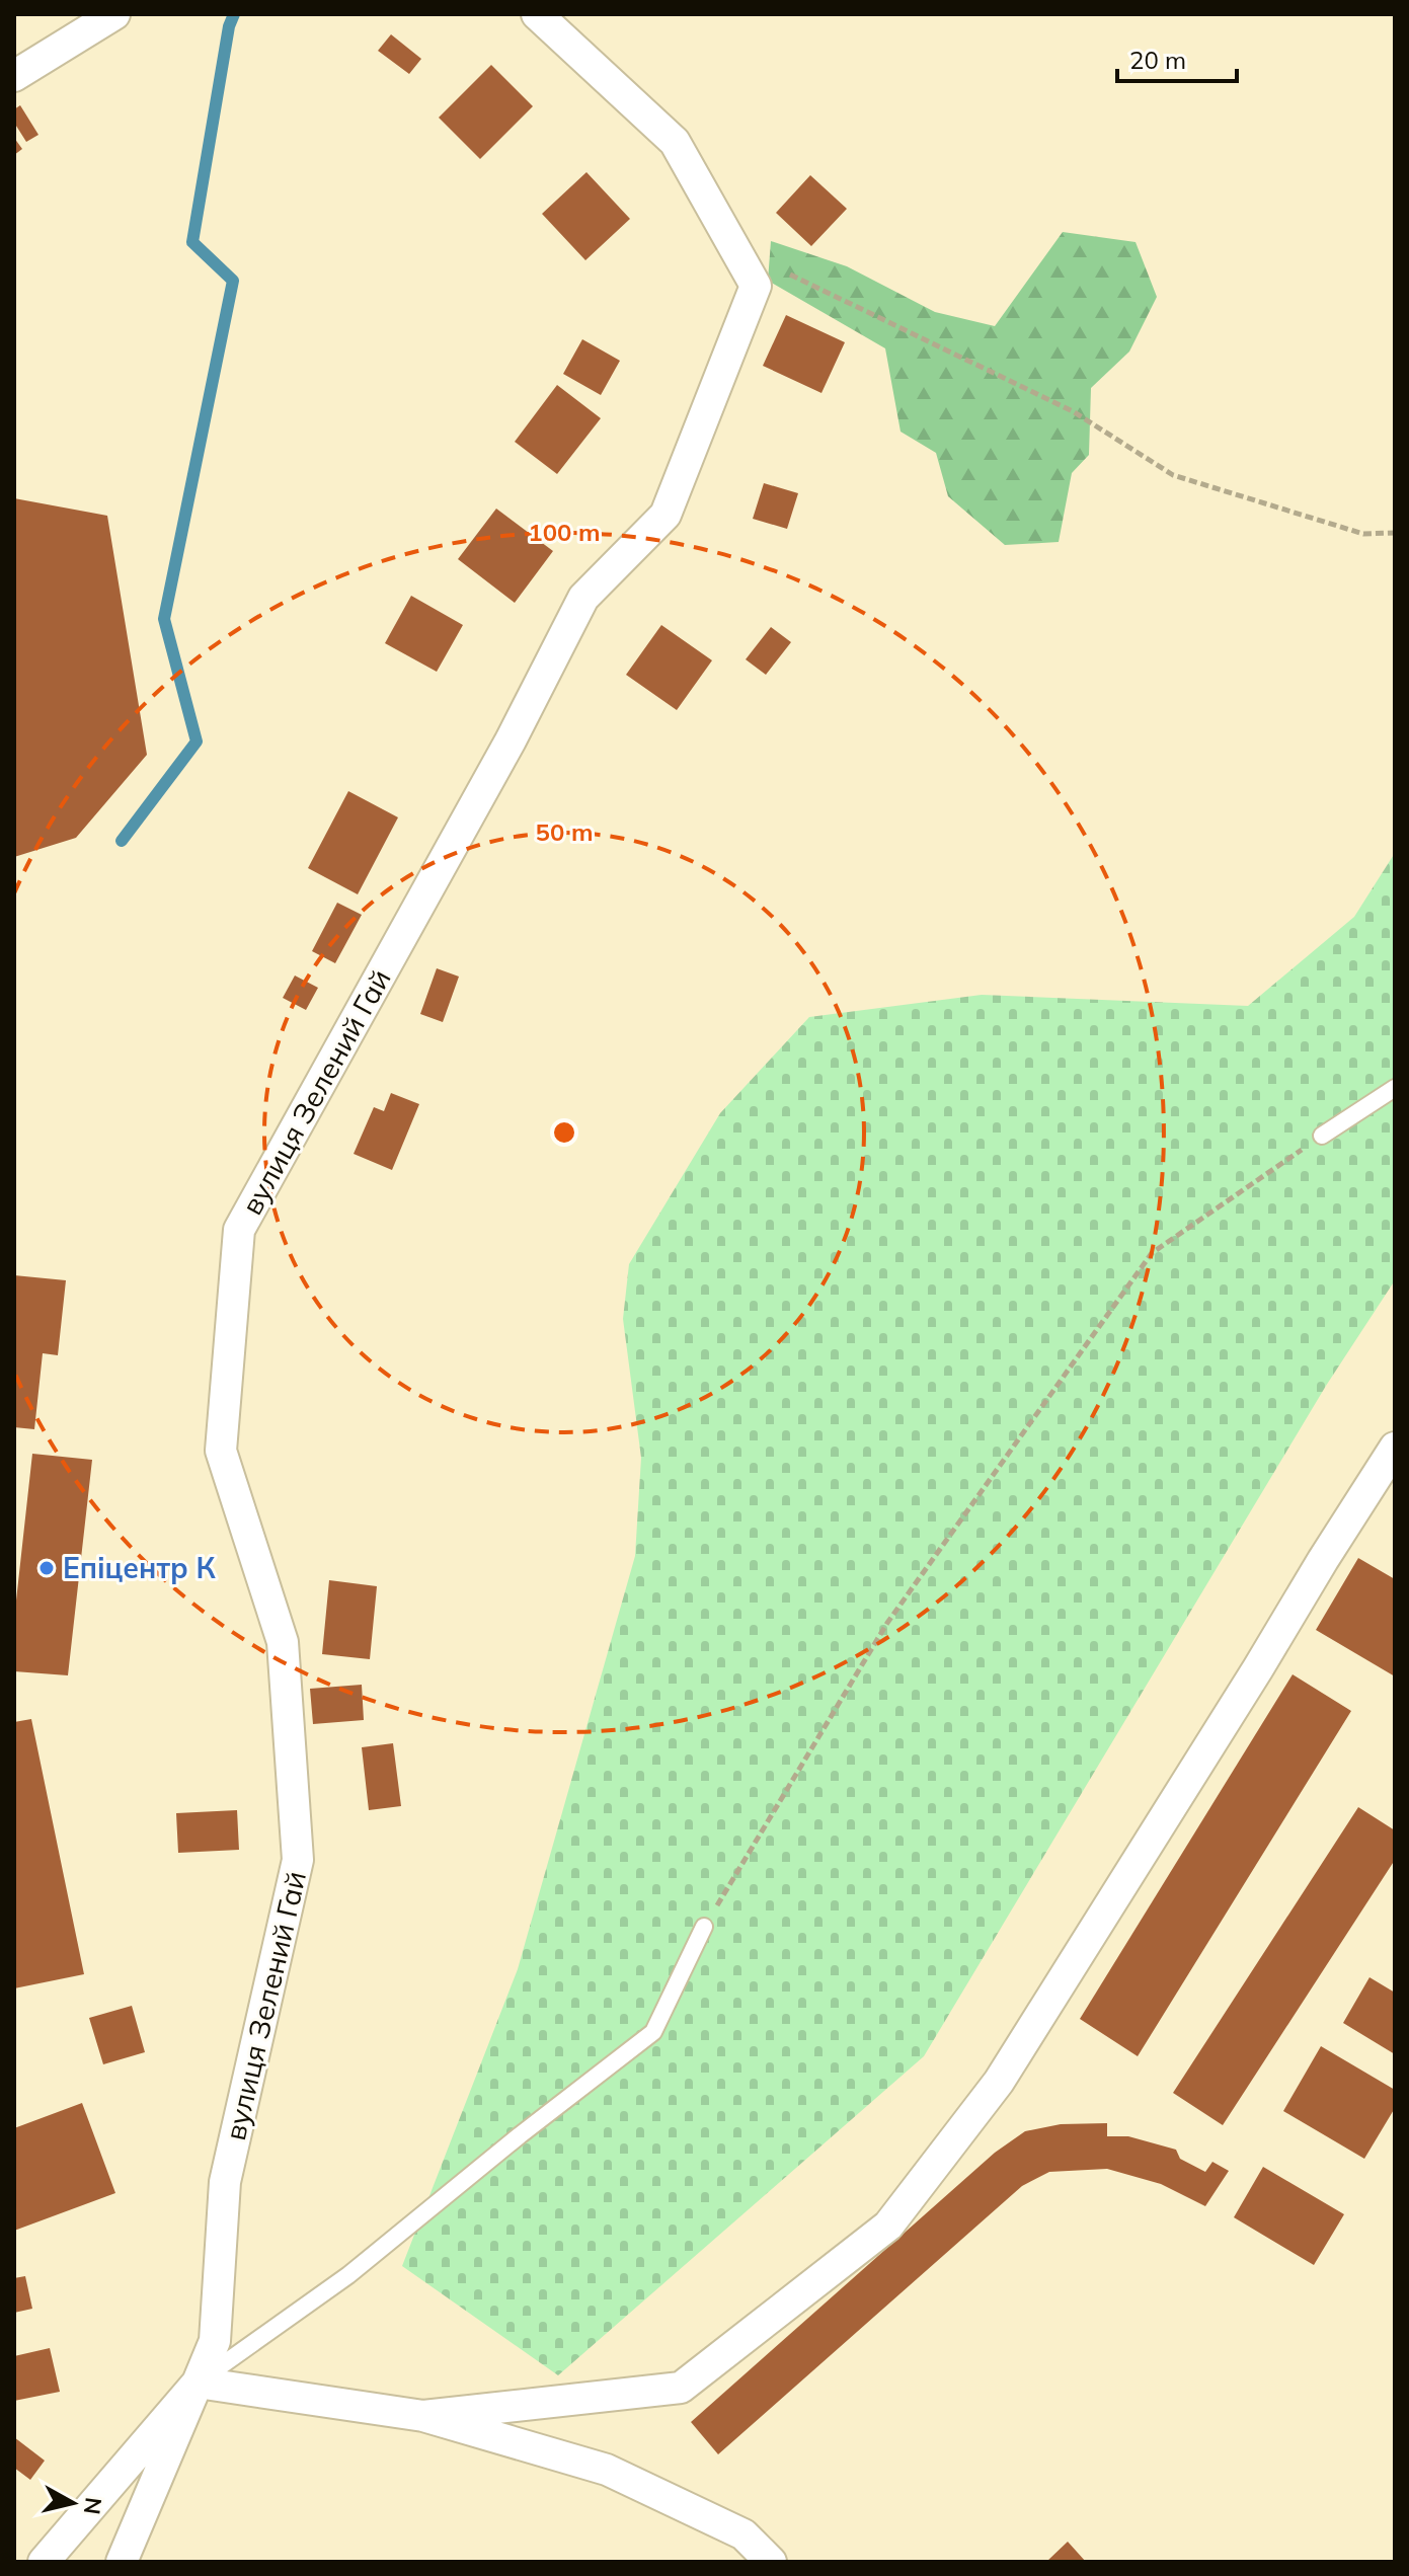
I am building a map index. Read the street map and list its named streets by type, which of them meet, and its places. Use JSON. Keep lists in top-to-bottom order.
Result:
{
  "streets": {
    "street": ["вулиця Зелений Гай"]
  },
  "places": ["Епіцентр К"],
  "scale_bar": "20 m",
  "north": "right",
  "rings": ["100 m", "50 m"]
}
